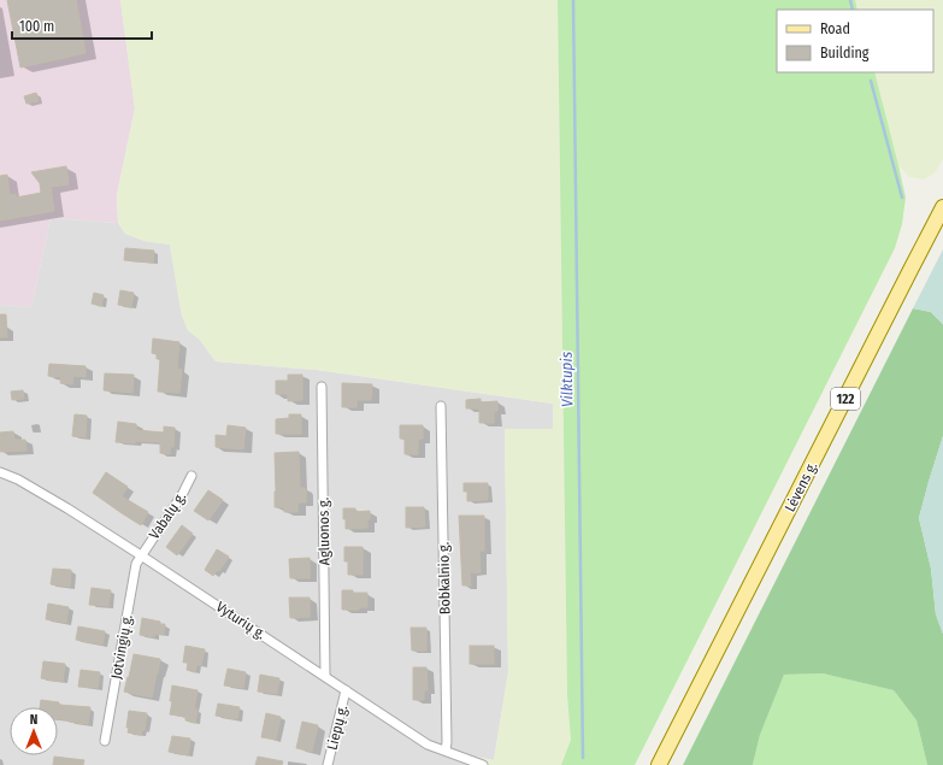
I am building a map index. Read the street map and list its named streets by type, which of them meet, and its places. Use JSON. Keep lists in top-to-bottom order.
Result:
{
  "streets": {
    "main road": ["122", "Lėvens g."],
    "street": [
      "Vabalų g.",
      "Agluonos g.",
      "Bobkalnio g.",
      "Vyturių g.",
      "Jotvingių g.",
      "Liepų g."
    ]
  },
  "crossings": [
    ["Vabalų g.", "Vyturių g."],
    ["Vabalų g.", "Jotvingių g."],
    ["Agluonos g.", "Vyturių g."],
    ["Bobkalnio g.", "Vyturių g."],
    ["Vyturių g.", "Jotvingių g."],
    ["Vyturių g.", "Liepų g."]
  ],
  "water": ["Vilktupis"],
  "legend": ["Road", "Building"],
  "scale_bar": "100 m",
  "north": "top"
}
